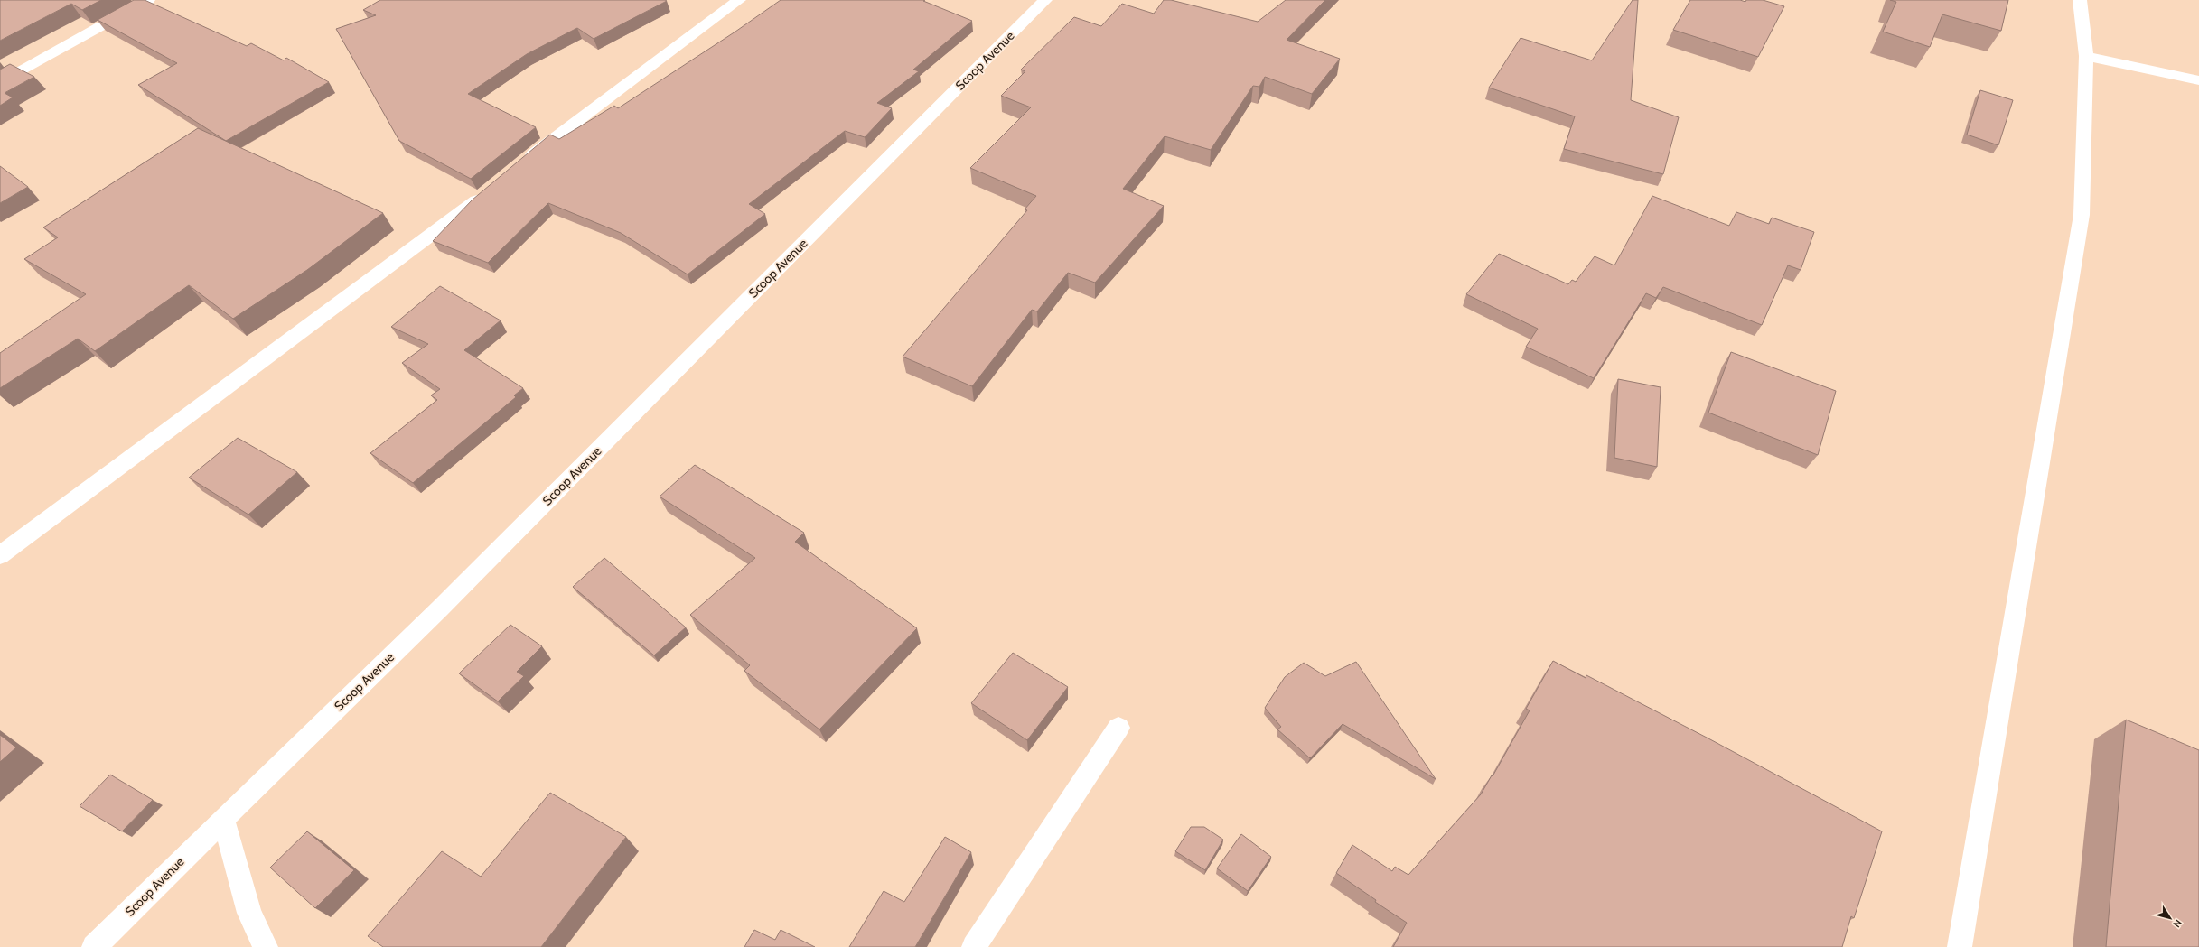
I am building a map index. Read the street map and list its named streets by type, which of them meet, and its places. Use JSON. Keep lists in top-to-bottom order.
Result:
{
  "streets": {
    "street": ["Scoop Avenue"]
  },
  "north": "bottom right"
}
